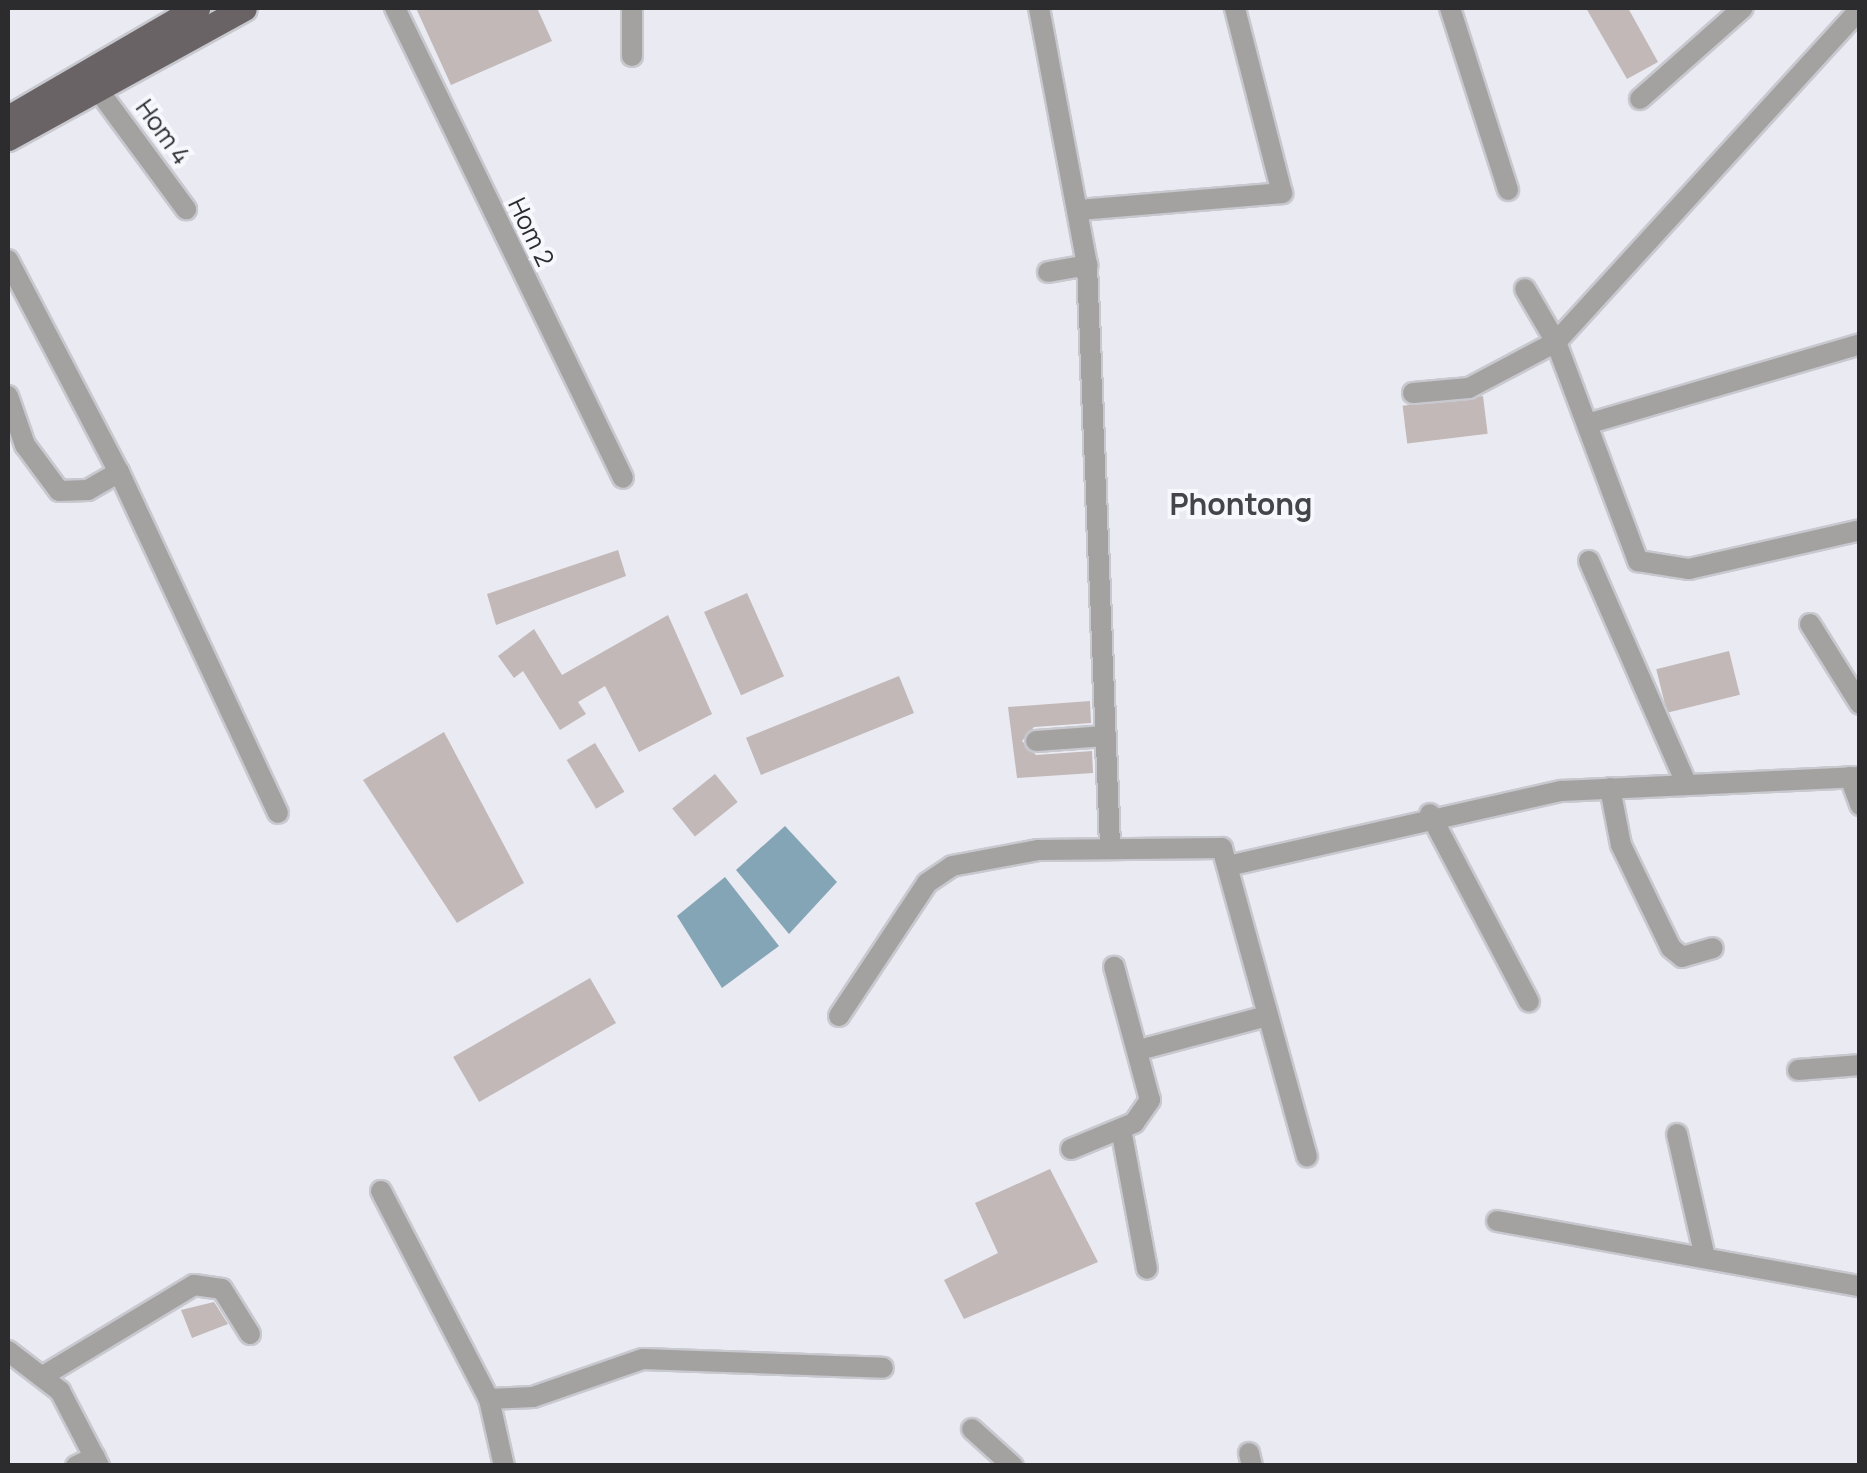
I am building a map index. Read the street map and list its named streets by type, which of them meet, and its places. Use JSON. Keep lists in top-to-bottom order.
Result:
{
  "streets": {
    "street": ["Hom 4", "Hom 2"]
  },
  "districts": ["Phontong"]
}
